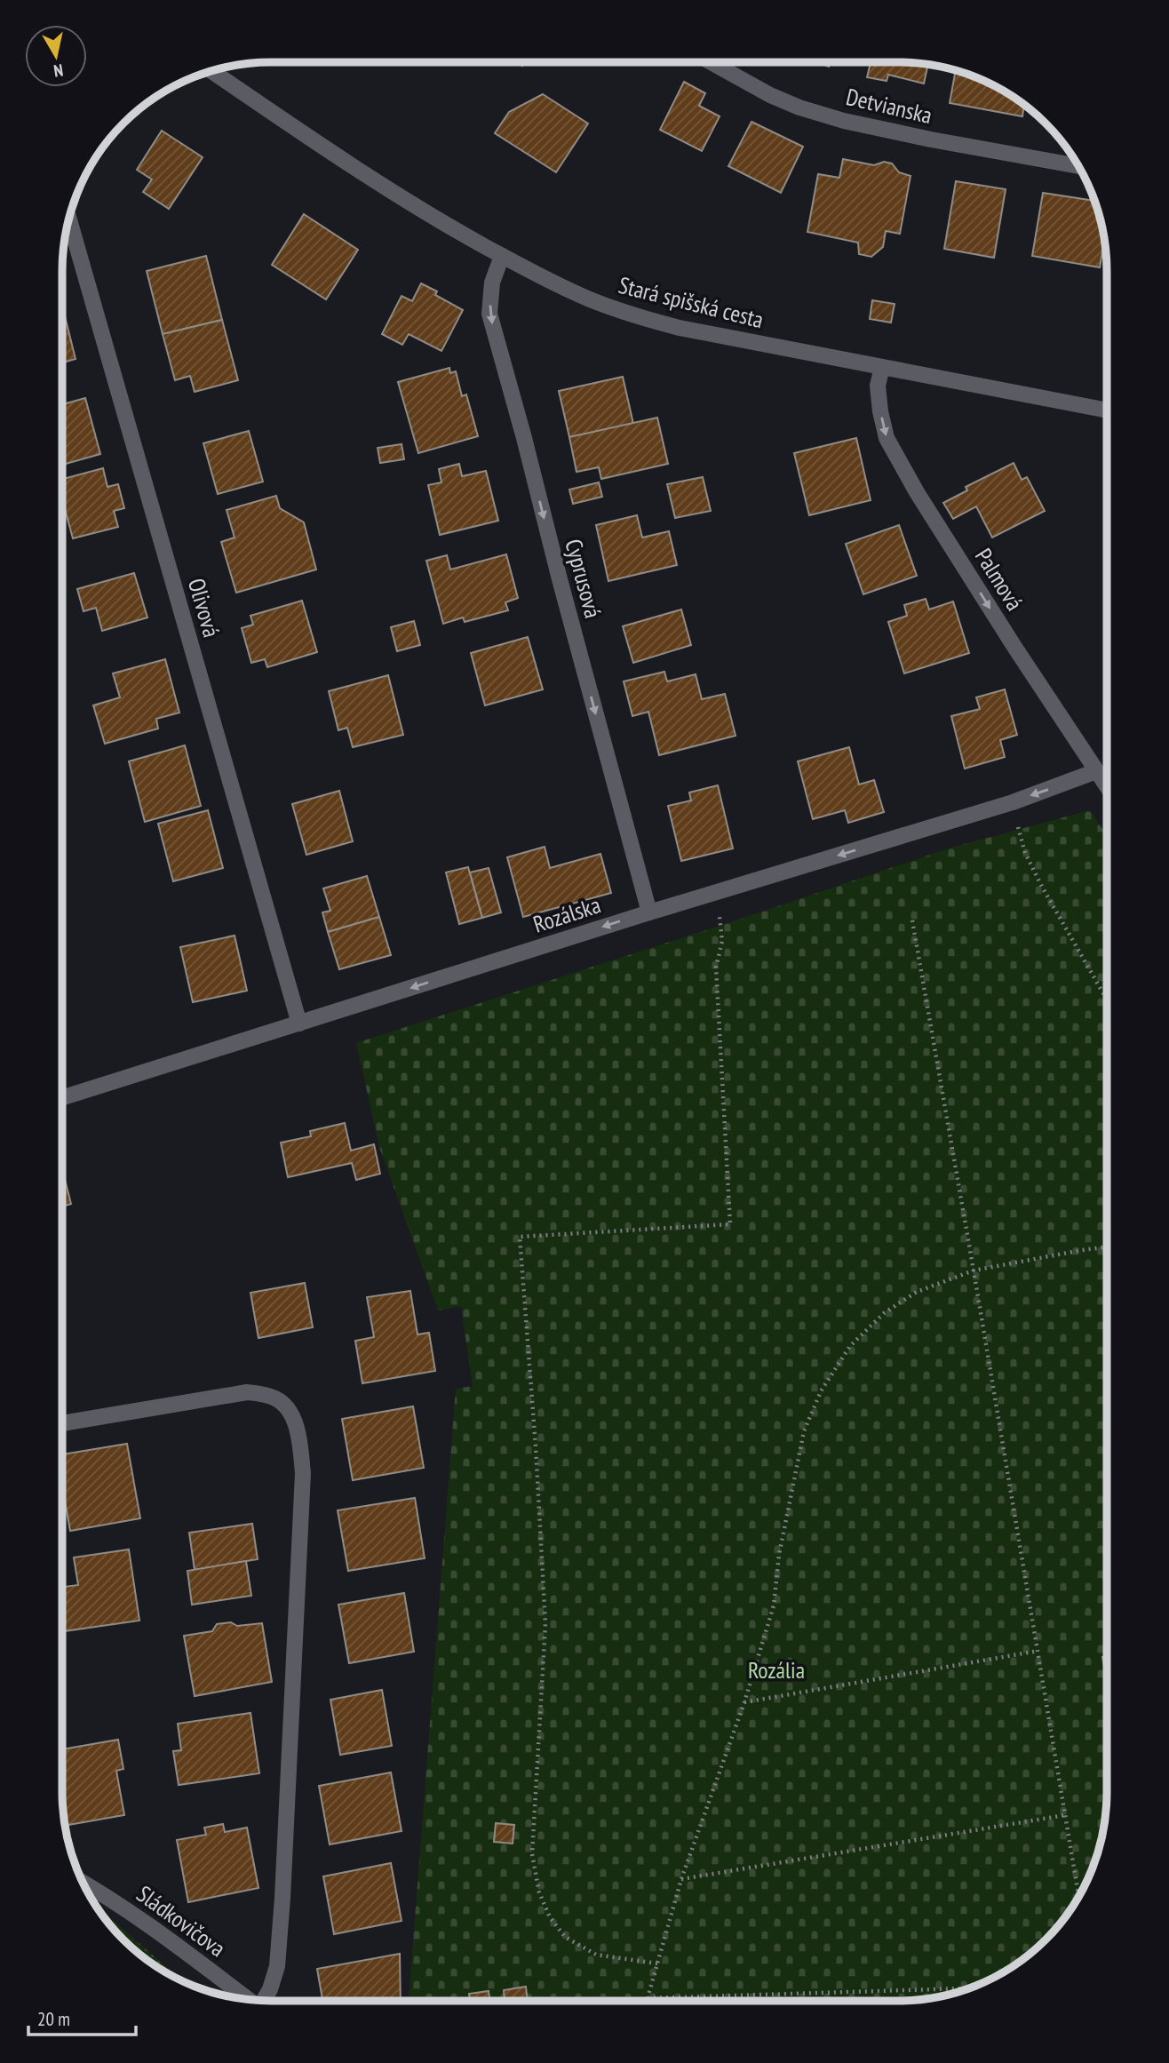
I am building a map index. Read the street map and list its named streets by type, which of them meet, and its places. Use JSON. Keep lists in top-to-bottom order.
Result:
{
  "streets": {
    "street": [
      "Detvianska",
      "Stará spišská cesta",
      "Cyprusová",
      "Palmová",
      "Olivová",
      "Rozálska",
      "Sládkovičova"
    ]
  },
  "crossings": [
    ["Stará spišská cesta", "Cyprusová"],
    ["Stará spišská cesta", "Palmová"],
    ["Cyprusová", "Rozálska"],
    ["Palmová", "Rozálska"],
    ["Olivová", "Rozálska"]
  ],
  "one_way": ["Cyprusová", "Palmová", "Rozálska"],
  "parks": ["Rozália"],
  "scale_bar": "20 m",
  "north": "bottom"
}
